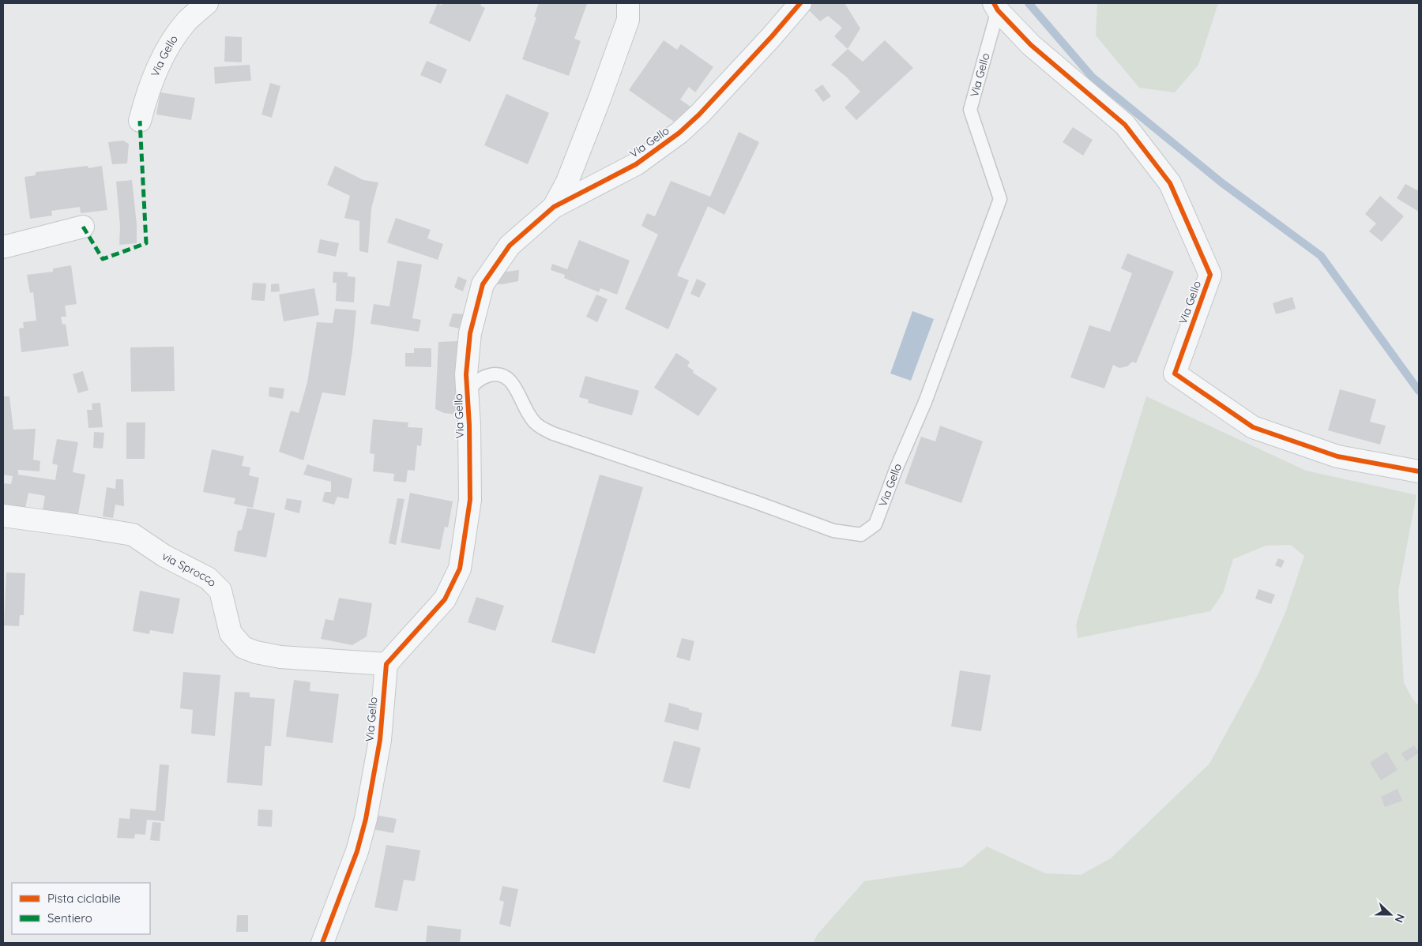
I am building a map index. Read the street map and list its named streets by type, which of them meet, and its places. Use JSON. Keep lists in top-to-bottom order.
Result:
{
  "streets": {
    "street": ["Via Gello", "via Sprocco"]
  },
  "crossings": [
    ["Via Gello", "via Sprocco"]
  ],
  "legend": ["Pista ciclabile", "Sentiero"],
  "north": "right"
}
